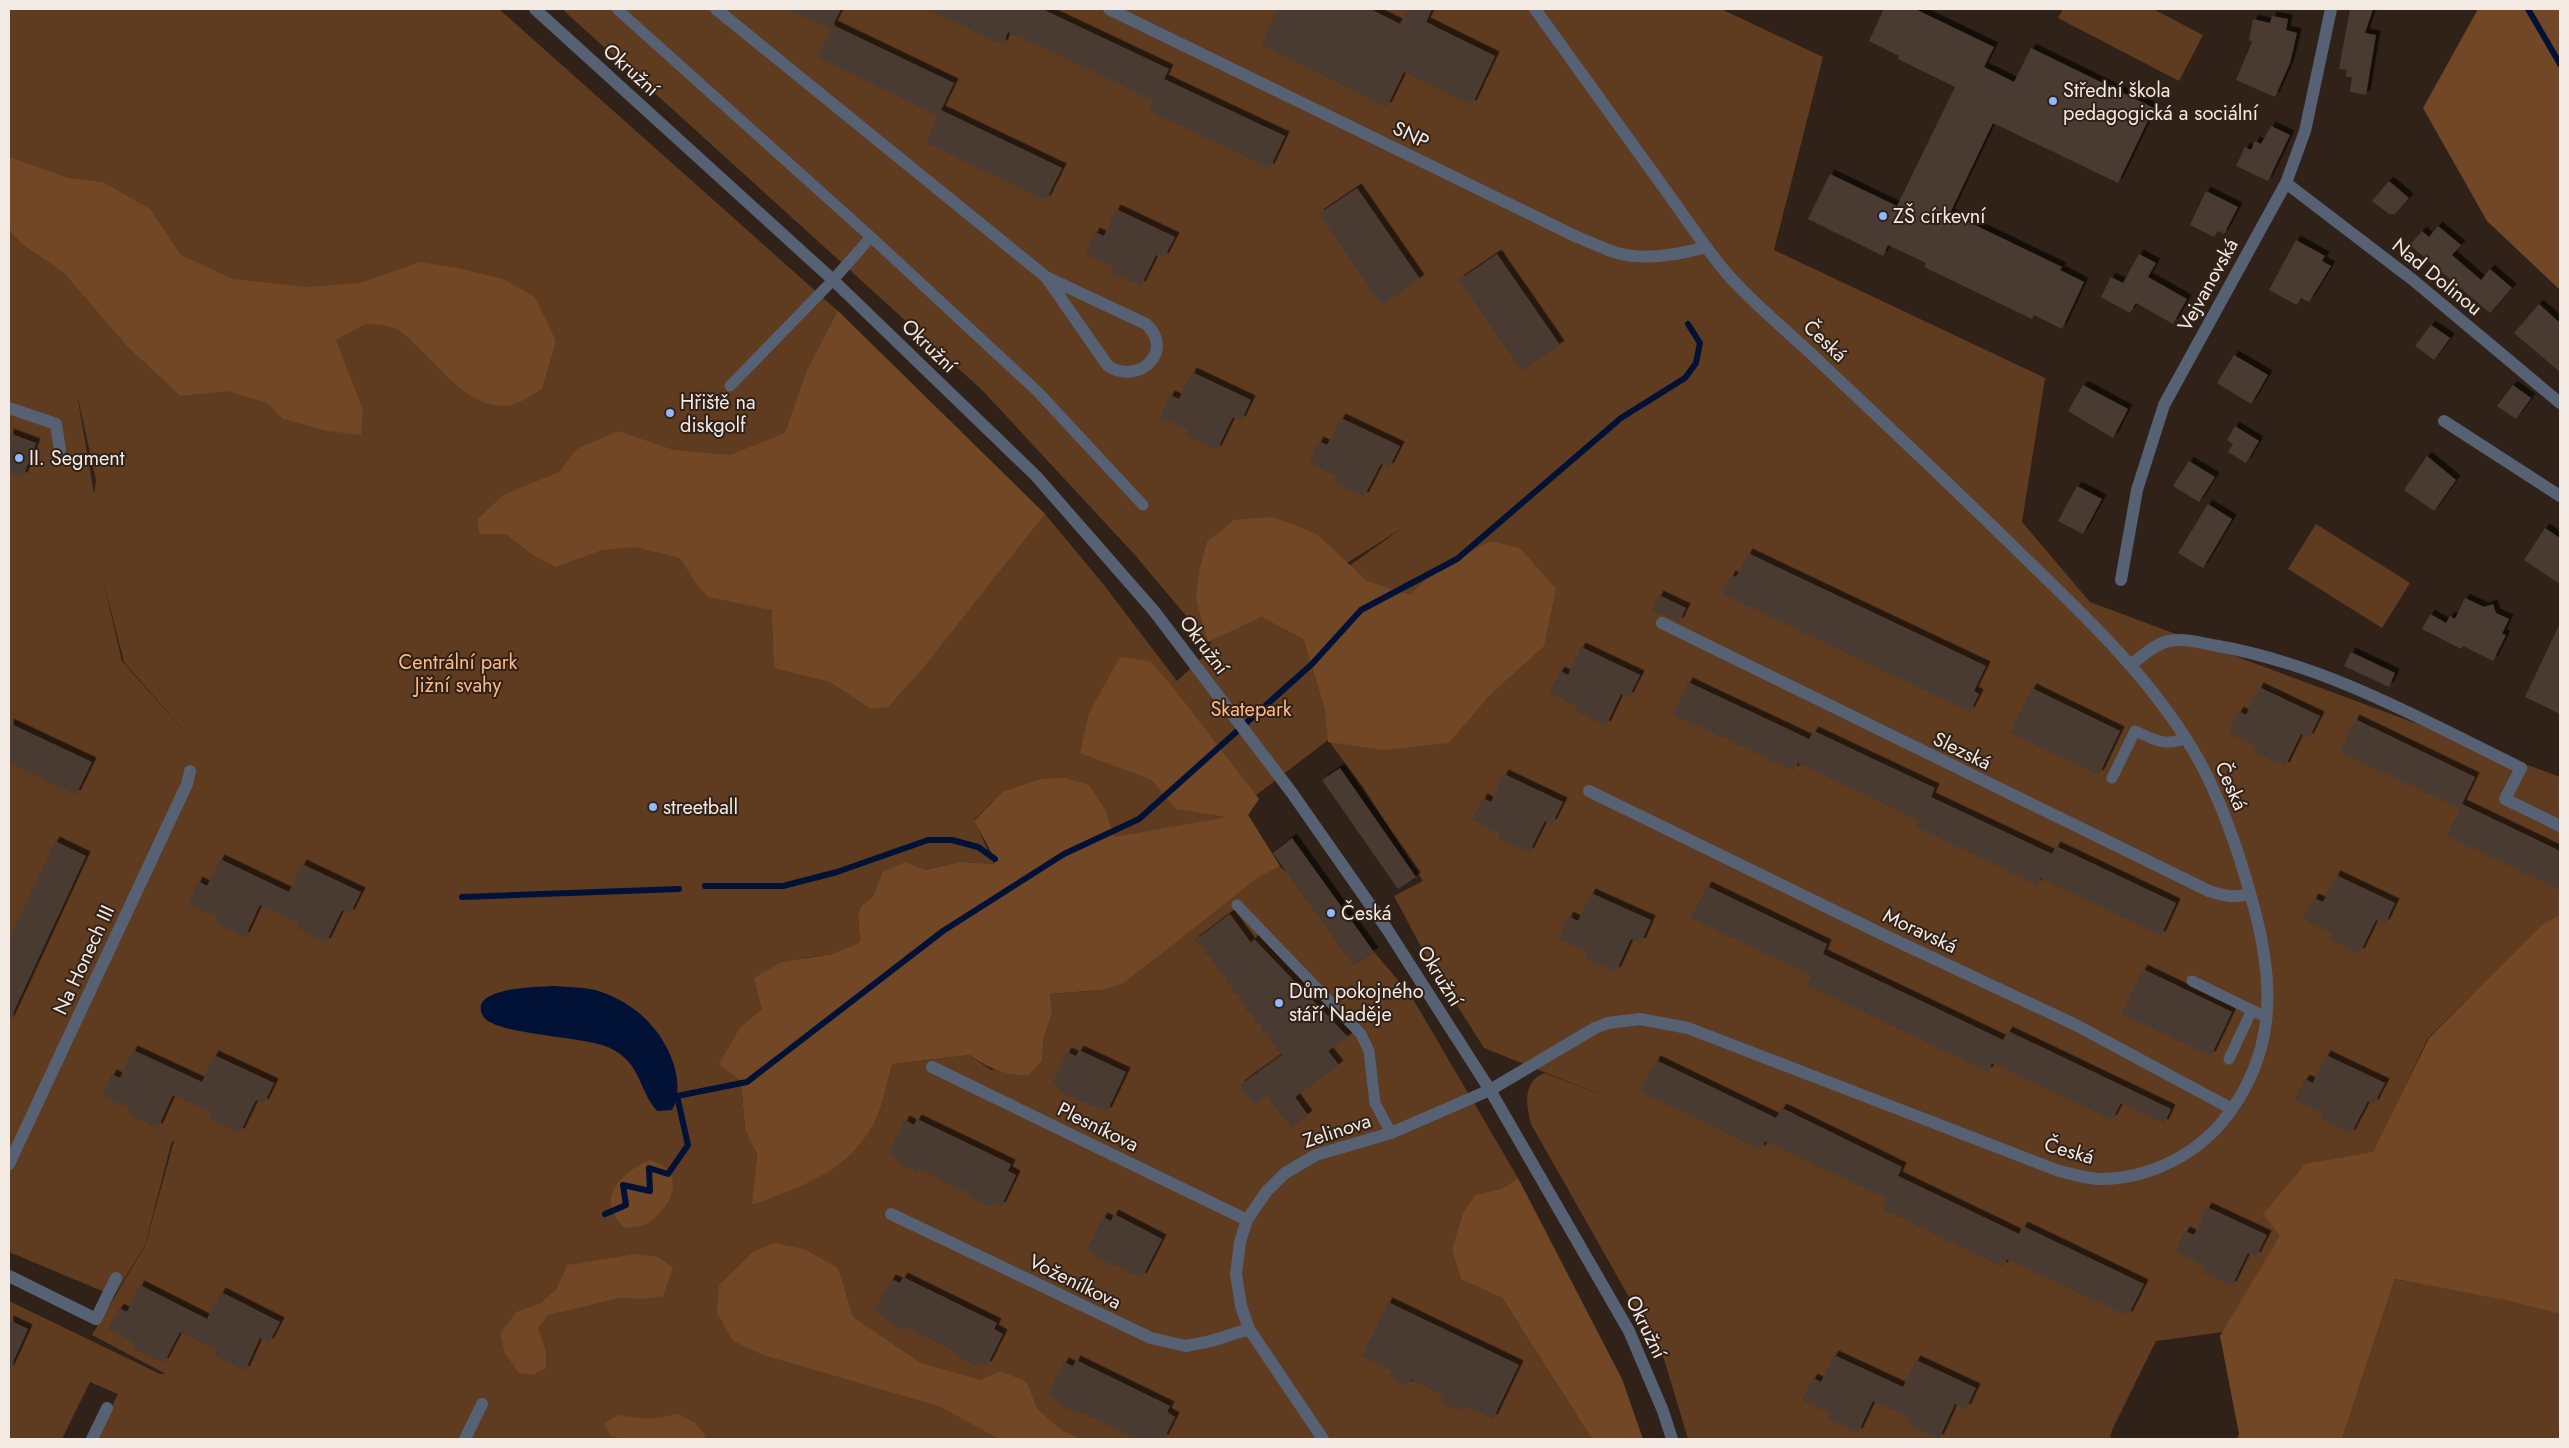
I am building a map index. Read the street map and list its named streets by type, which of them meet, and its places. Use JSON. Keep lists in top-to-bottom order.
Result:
{
  "streets": {
    "street": [
      "Okružní",
      "SNP",
      "Nad Dolinou",
      "Vejvanovská",
      "Česká",
      "Slezská",
      "Moravská",
      "Na Honech III",
      "Plesníkova",
      "Zelinova",
      "Voženílkova"
    ]
  },
  "crossings": [
    ["Okružní", "Česká"],
    ["Okružní", "Zelinova"],
    ["SNP", "Česká"],
    ["Nad Dolinou", "Vejvanovská"],
    ["Česká", "Slezská"],
    ["Česká", "Moravská"],
    ["Česká", "Zelinova"],
    ["Plesníkova", "Zelinova"],
    ["Zelinova", "Voženílkova"]
  ],
  "parks": ["Centrální park Jižní svahy", "Skatepark"],
  "places": [
    "Střední škola pedagogická a sociální",
    "ZŠ církevní",
    "Hřiště na diskgolf",
    "II. Segment",
    "streetball",
    "Česká",
    "Dům pokojného stáří Naděje"
  ]
}
